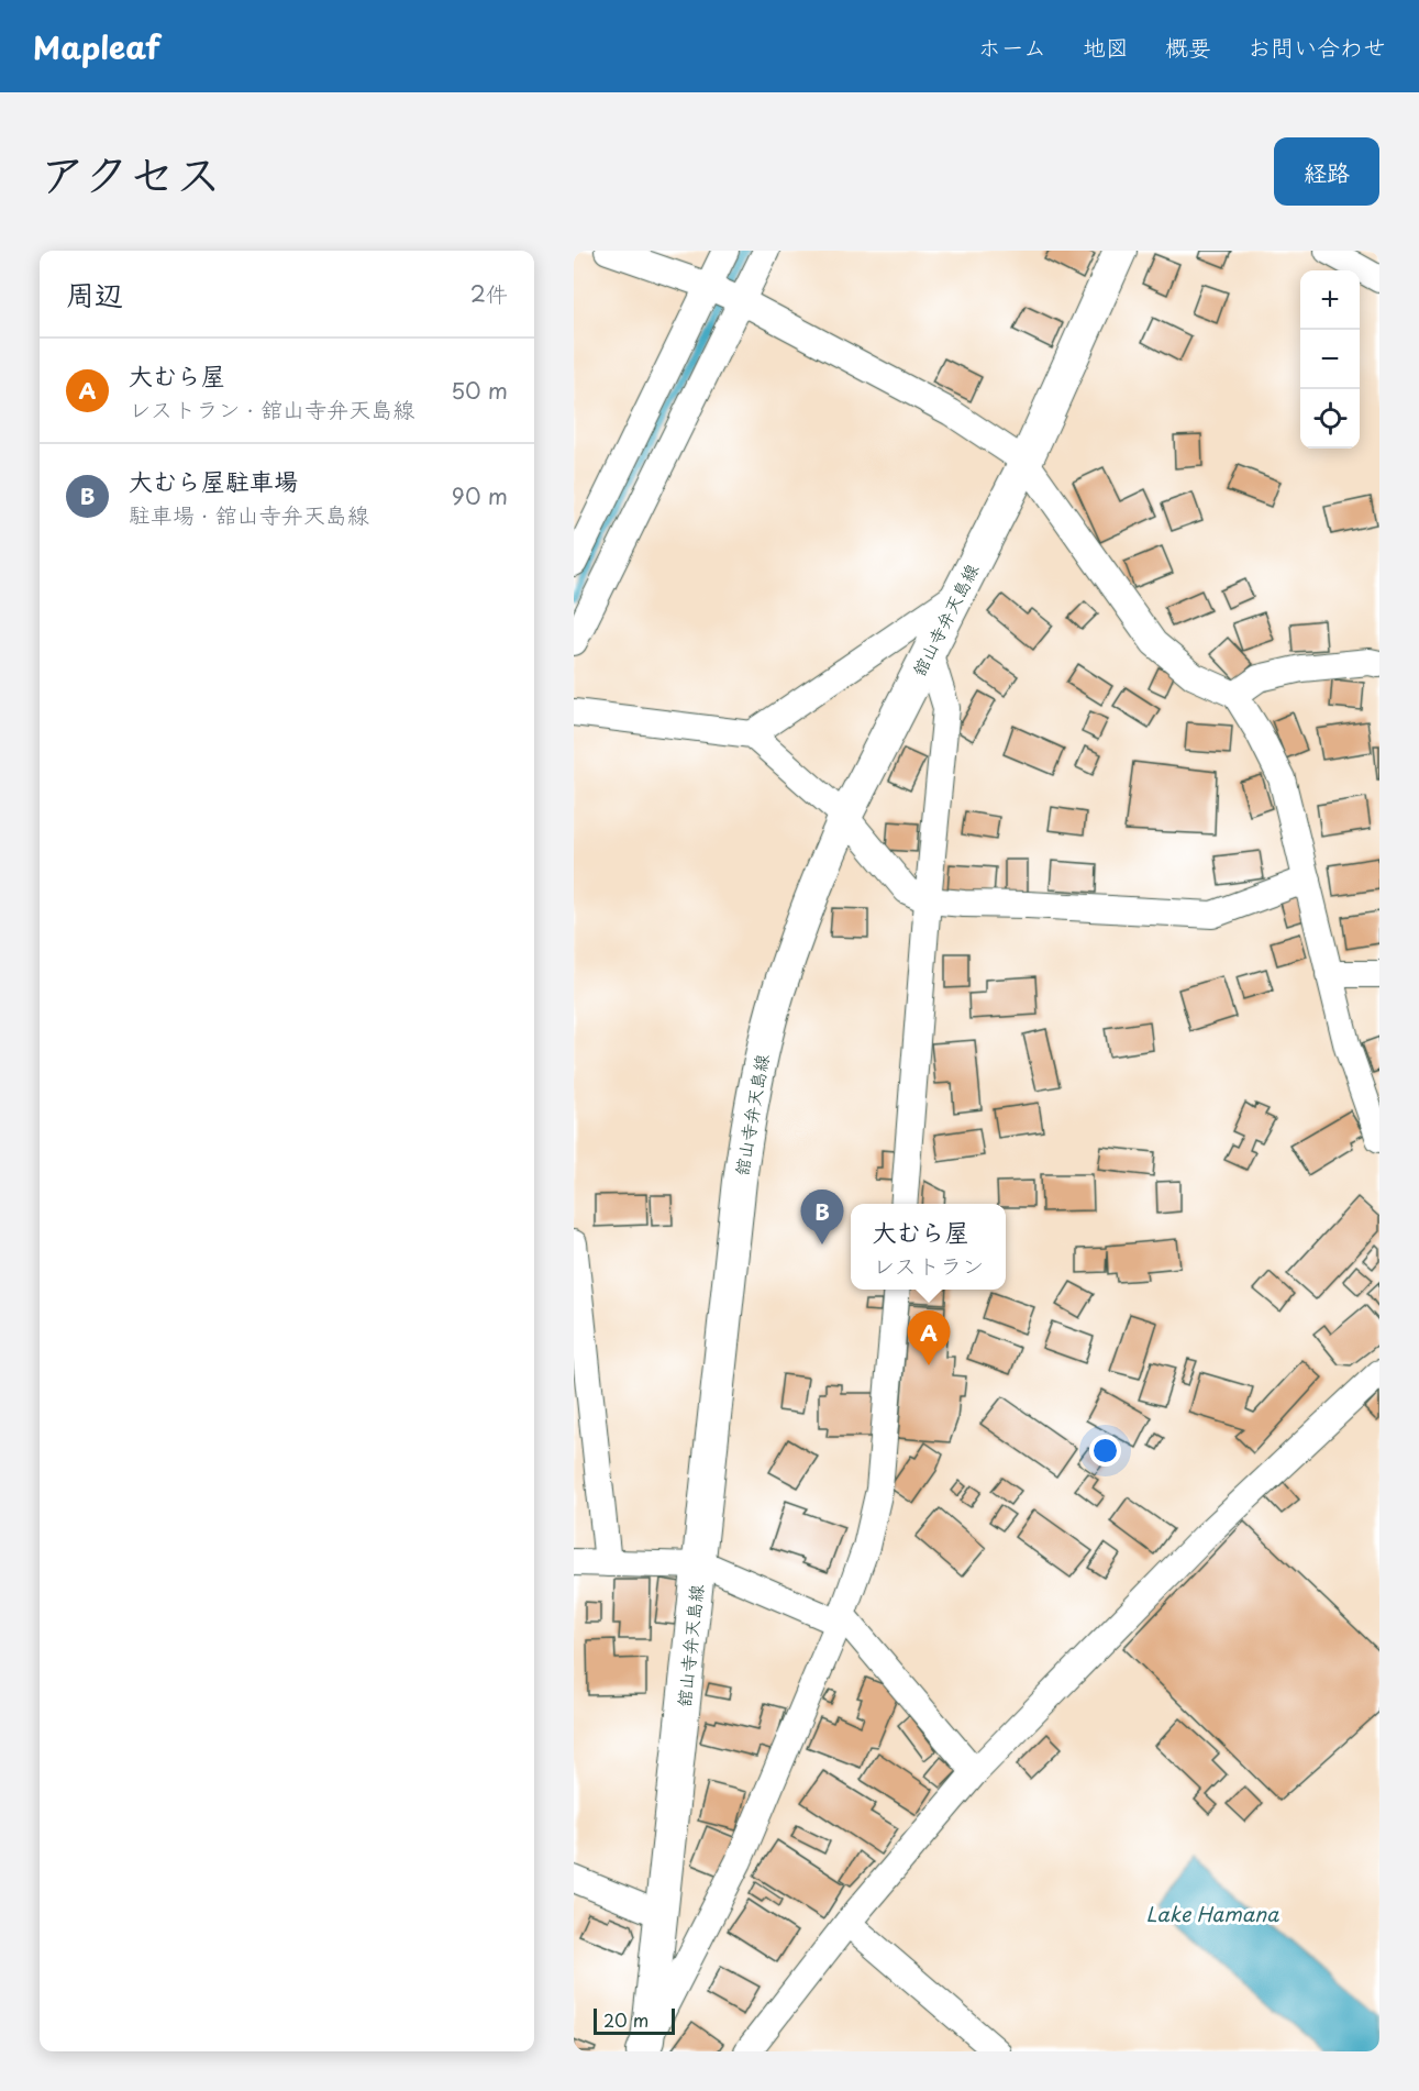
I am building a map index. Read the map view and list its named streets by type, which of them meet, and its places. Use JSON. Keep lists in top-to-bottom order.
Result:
{
  "streets": {
    "main road": ["舘山寺弁天島線"]
  },
  "water": ["Lake Hamana"],
  "scale_bar": "20 m",
  "page": {
    "header": "Mapleaf",
    "nav": [
      "ホーム",
      "地図",
      "概要",
      "お問い合わせ"
    ],
    "title": "アクセス",
    "buttons": "経路",
    "heading": ["周辺", "2件"],
    "map_buttons": ["+", "−"],
    "list": [
      {
        "mark": "A",
        "name": "大むら屋",
        "note": "レストラン · 舘山寺弁天島線",
        "value": "50 m"
      },
      {
        "mark": "B",
        "name": "大むら屋駐車場",
        "note": "駐車場 · 舘山寺弁天島線",
        "value": "90 m"
      }
    ],
    "pins": ["B", "A"],
    "popup": ["大むら屋", "レストラン"],
    "scale": "20 m"
  }
}
